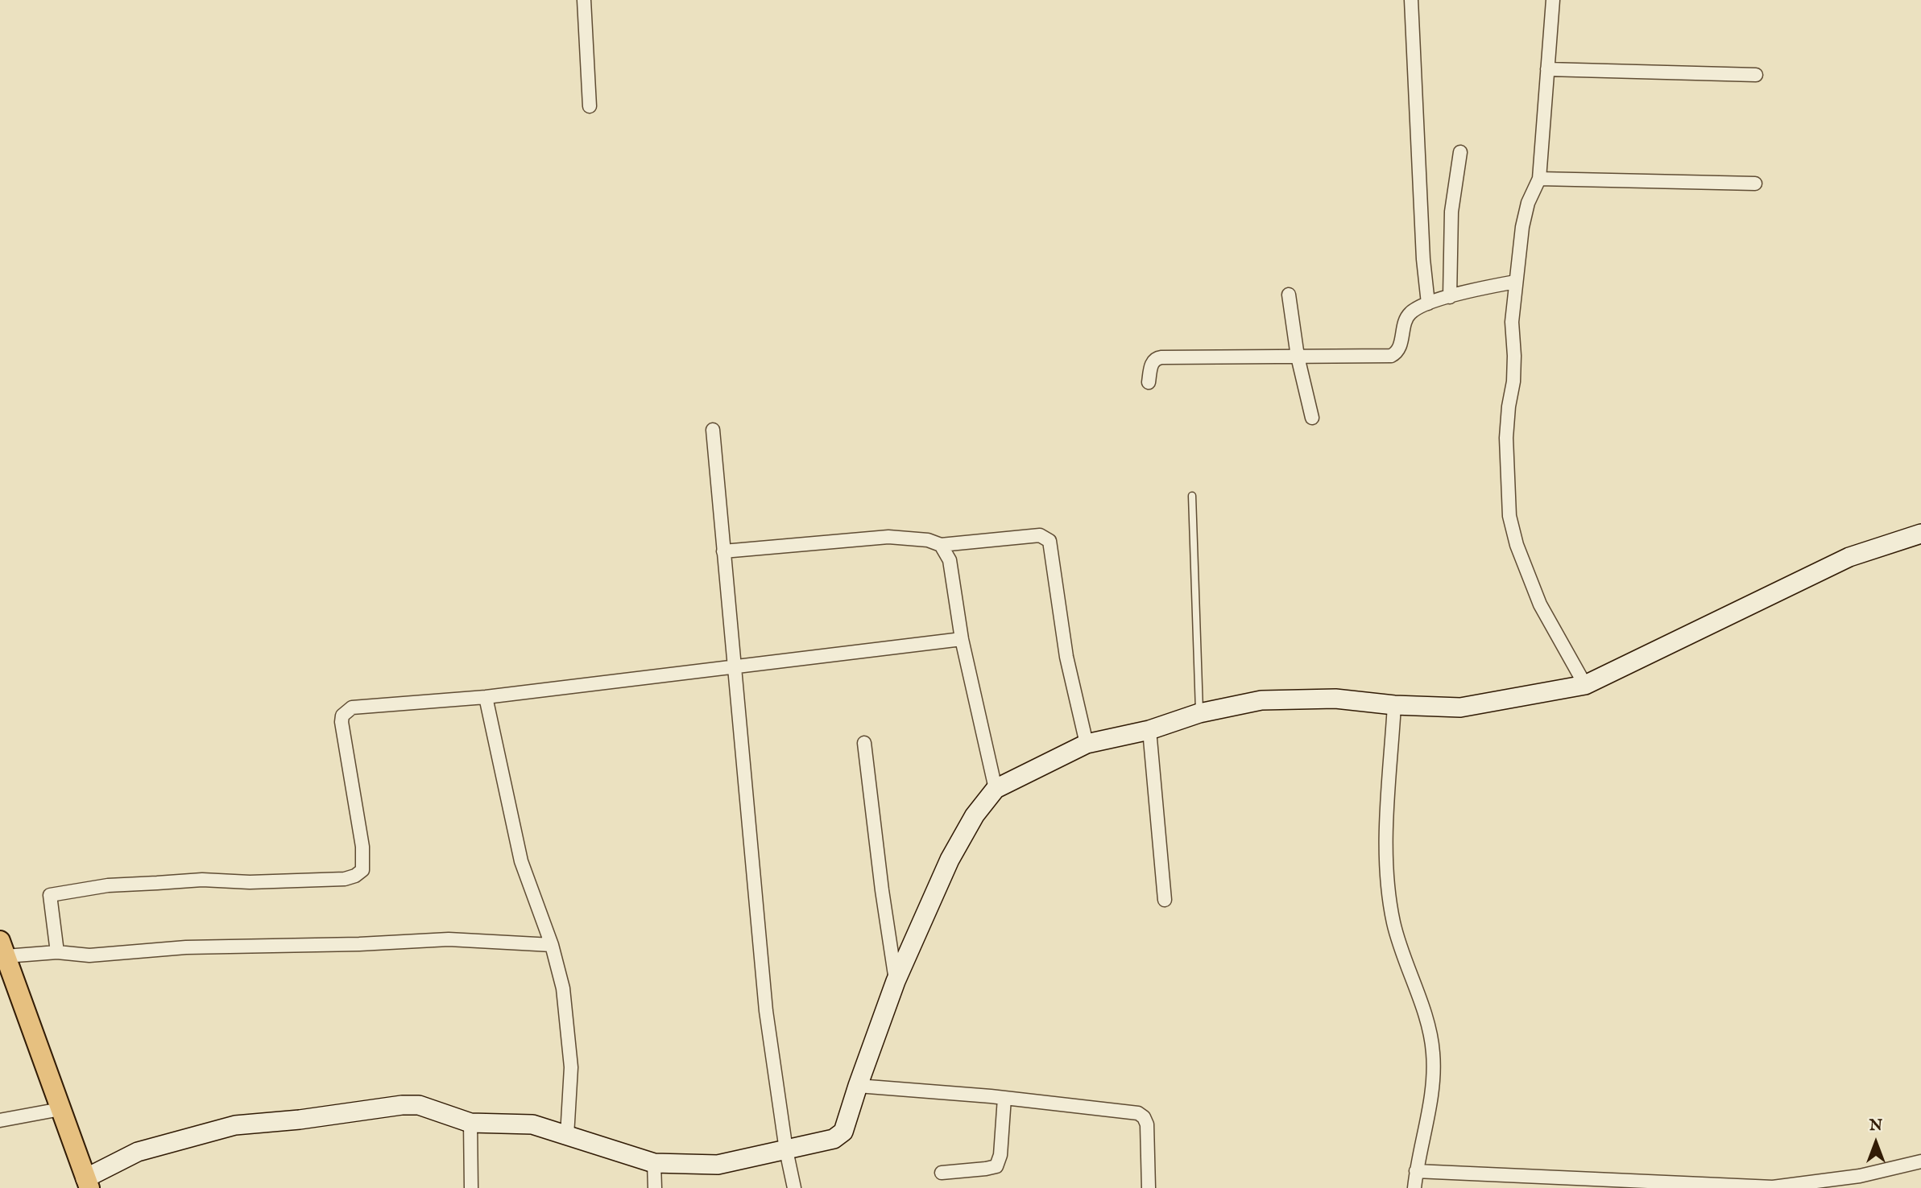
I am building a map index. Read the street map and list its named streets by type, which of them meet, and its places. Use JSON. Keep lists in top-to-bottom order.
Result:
{
  "north": "top"
}
